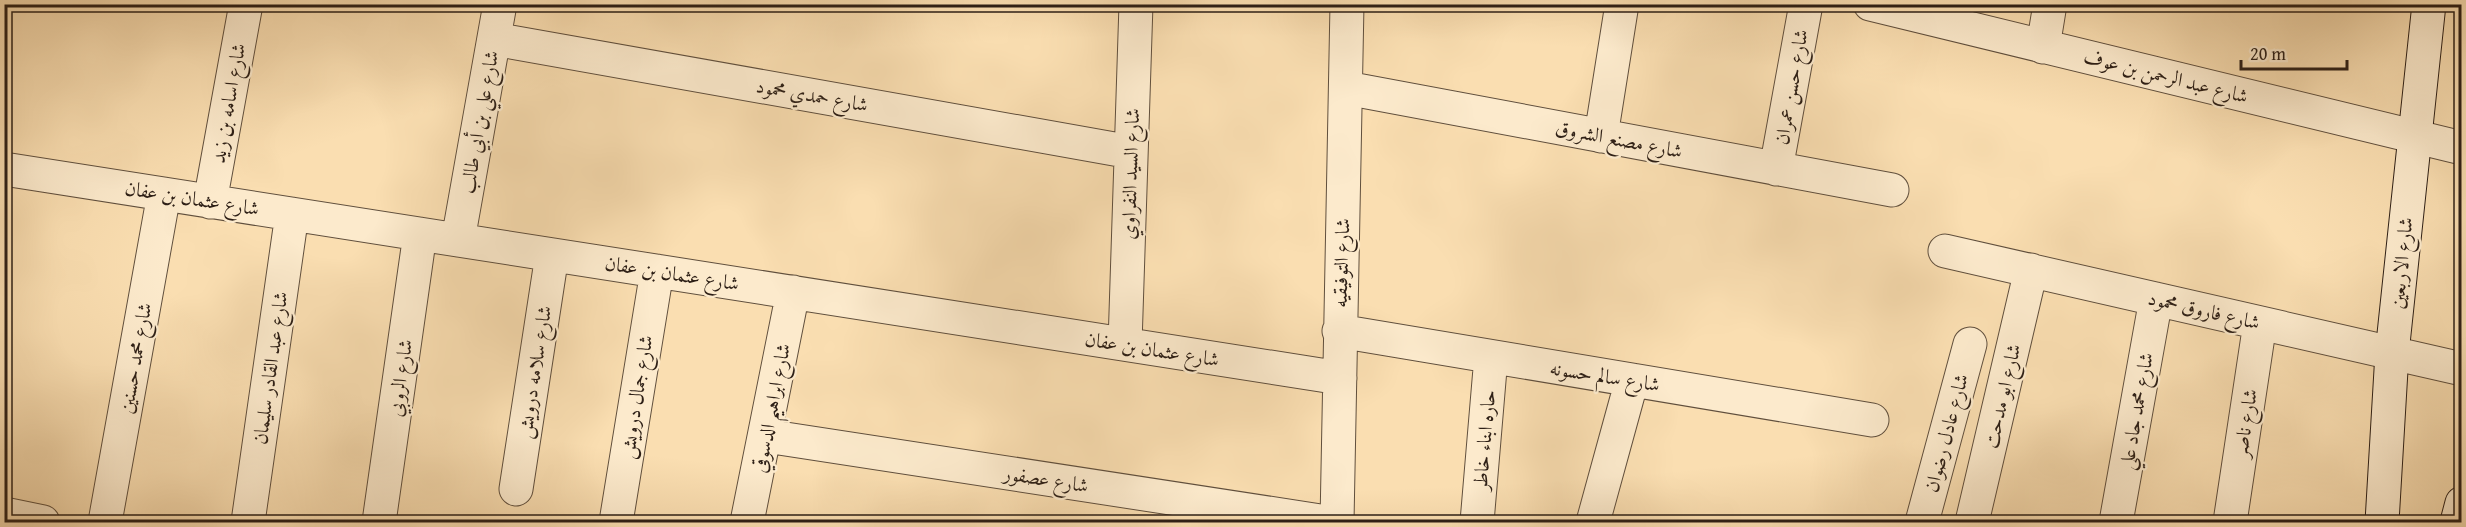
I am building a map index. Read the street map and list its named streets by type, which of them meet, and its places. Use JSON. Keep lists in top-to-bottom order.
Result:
{
  "streets": {
    "street": [
      "شارع عبد الرحمن بن عوف",
      "شارع حسن عمران",
      "شارع حمدي محمود",
      "شارع اسامه بن زيد",
      "شارع علي بن أبي طالب",
      "شارع مصنع الشروق",
      "شارع السيد النفراوي",
      "شارع عثمان بن عفان",
      "شارع التوفيقيه",
      "شارع الاربعين",
      "شارع فاروق محمود",
      "شارع محمد حسنين",
      "شارع عبد القادر سليمان",
      "شارع سلامه درويش",
      "شارع سالم حسونه",
      "شارع الروبي",
      "شارع ابو مدحت",
      "شارع جمال درويش",
      "شارع ابراهيم الدسوقي",
      "شارع محمد جاد علي",
      "شارع ناصر",
      "شارع عادل رضوان",
      "حاره ابناء خاطر",
      "شارع عصفور"
    ]
  },
  "crossings": [
    ["شارع عبد الرحمن بن عوف", "شارع الاربعين"],
    ["شارع حسن عمران", "شارع مصنع الشروق"],
    ["شارع حمدي محمود", "شارع علي بن أبي طالب"],
    ["شارع حمدي محمود", "شارع السيد النفراوي"],
    ["شارع اسامه بن زيد", "شارع عثمان بن عفان"],
    ["شارع علي بن أبي طالب", "شارع عثمان بن عفان"],
    ["شارع مصنع الشروق", "شارع التوفيقيه"],
    ["شارع السيد النفراوي", "شارع عثمان بن عفان"],
    ["شارع عثمان بن عفان", "شارع التوفيقيه"],
    ["شارع عثمان بن عفان", "شارع محمد حسنين"],
    ["شارع عثمان بن عفان", "شارع عبد القادر سليمان"],
    ["شارع عثمان بن عفان", "شارع سلامه درويش"],
    ["شارع عثمان بن عفان", "شارع الروبي"],
    ["شارع عثمان بن عفان", "شارع جمال درويش"],
    ["شارع عثمان بن عفان", "شارع ابراهيم الدسوقي"],
    ["شارع التوفيقيه", "شارع سالم حسونه"],
    ["شارع الاربعين", "شارع فاروق محمود"],
    ["شارع فاروق محمود", "شارع ابو مدحت"],
    ["شارع فاروق محمود", "شارع محمد جاد علي"],
    ["شارع فاروق محمود", "شارع ناصر"],
    ["شارع سالم حسونه", "حاره ابناء خاطر"],
    ["شارع ابراهيم الدسوقي", "شارع عصفور"]
  ],
  "scale_bar": "20 m"
}
